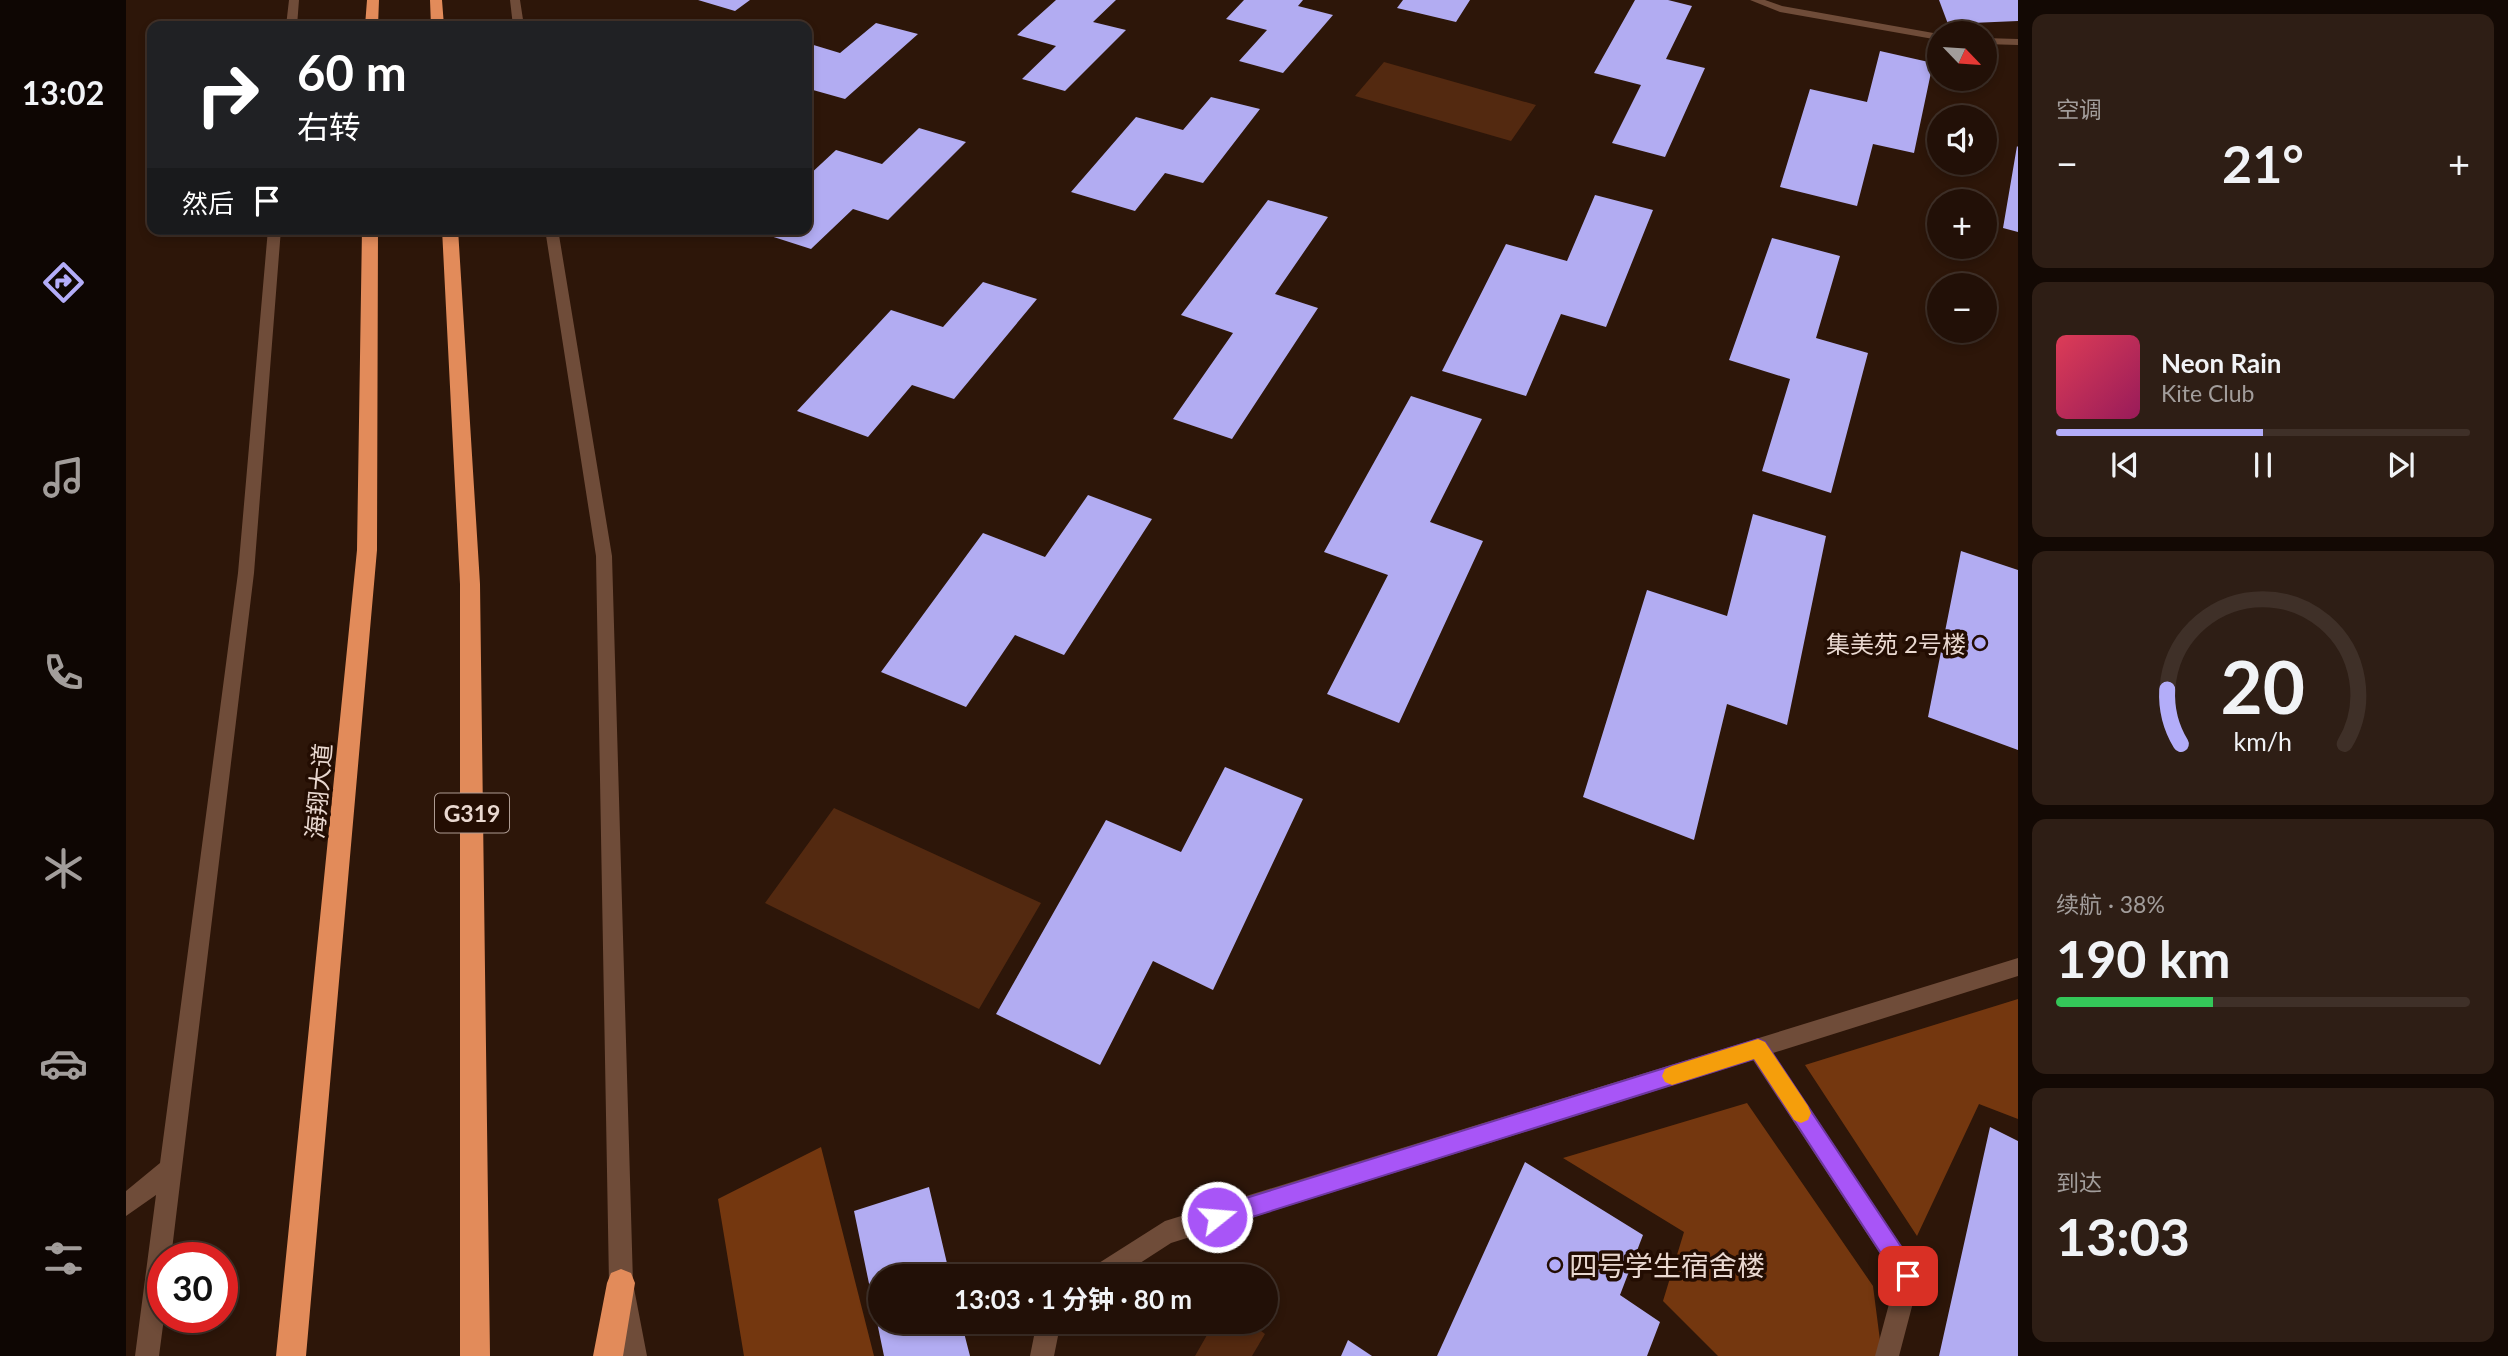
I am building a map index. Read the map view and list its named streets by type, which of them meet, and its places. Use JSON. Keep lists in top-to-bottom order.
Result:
{
  "streets": {
    "highway": ["海翔大道", "G319"]
  },
  "places": ["集美苑 2号楼", "四号学生宿舍楼"],
  "north": "bottom right",
  "page": {
    "tabs": "13:02",
    "tile": [
      "空调",
      ["续航 · 38%", "190 km"],
      ["到达", "13:03"]
    ],
    "map_buttons": ["+", "−"],
    "turn": ["60 m", "右转"],
    "heat": ["−", "21°", "+"],
    "then": "然后",
    "song": ["Neon Rain", "Kite Club"],
    "limit": "30",
    "trip": "13:03 · 1 分钟 · 80 m",
    "gauge": ["20", "km/h"]
  }
}
